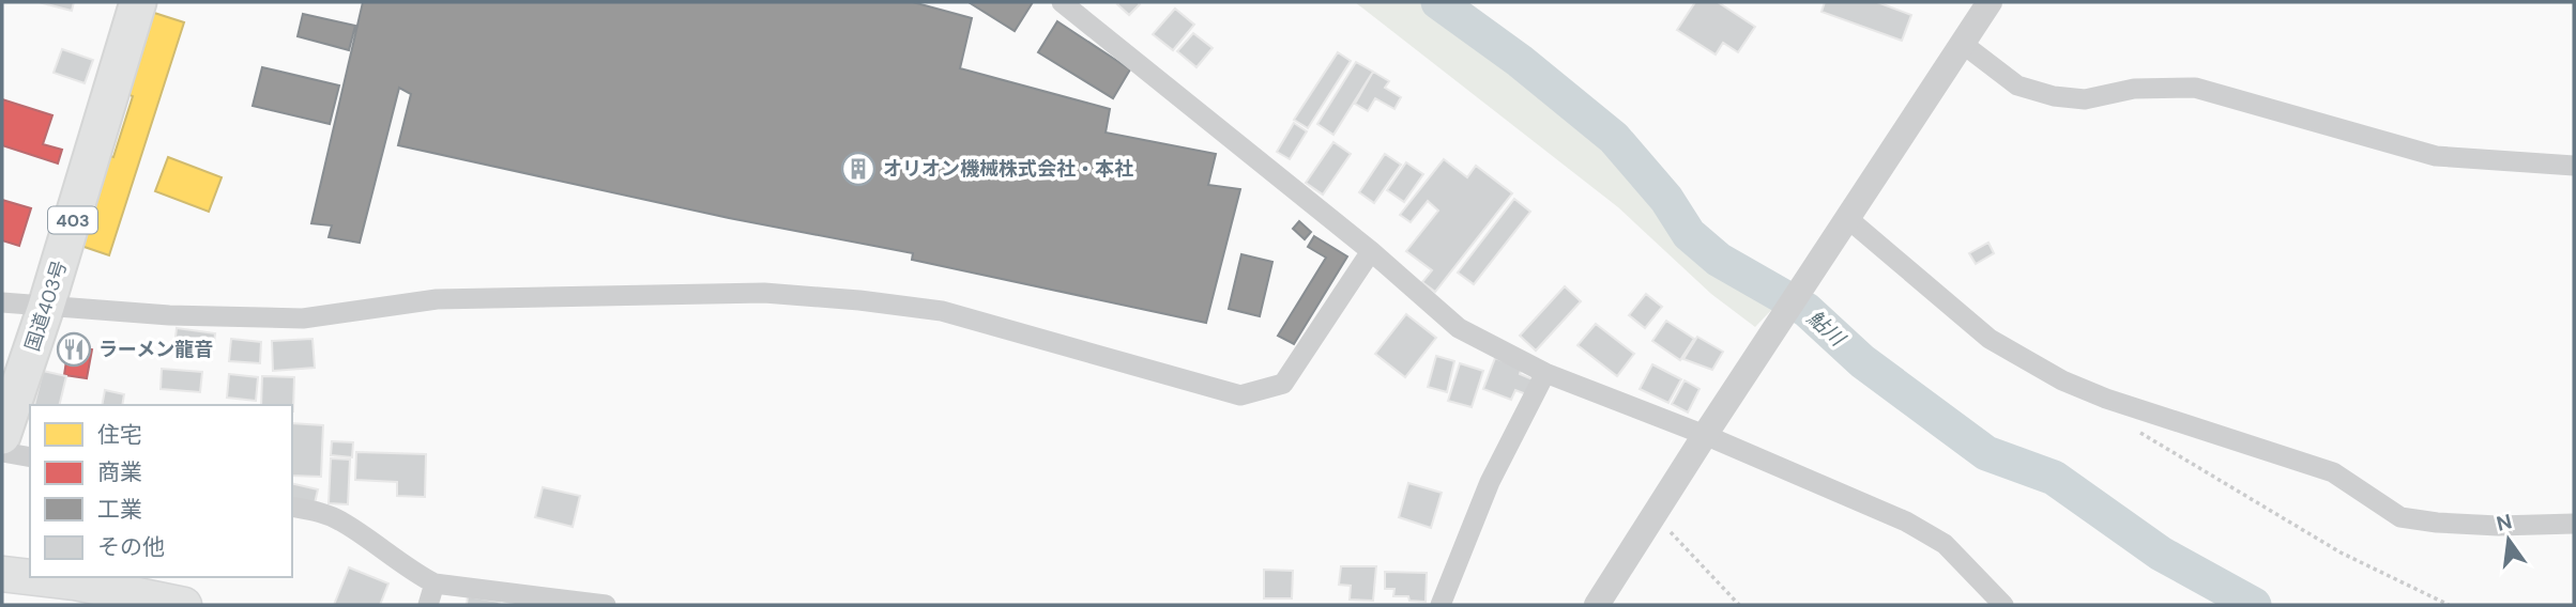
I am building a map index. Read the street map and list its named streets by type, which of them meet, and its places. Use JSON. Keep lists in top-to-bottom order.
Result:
{
  "streets": {
    "highway": ["403", "国道403号"]
  },
  "water": ["鮎川"],
  "places": {
    "building": ["オリオン機械株式会社・本社"],
    "restaurant": ["ラーメン龍音"]
  },
  "legend": [
    "住宅",
    "商業",
    "工業",
    "その他"
  ],
  "north": "top"
}
